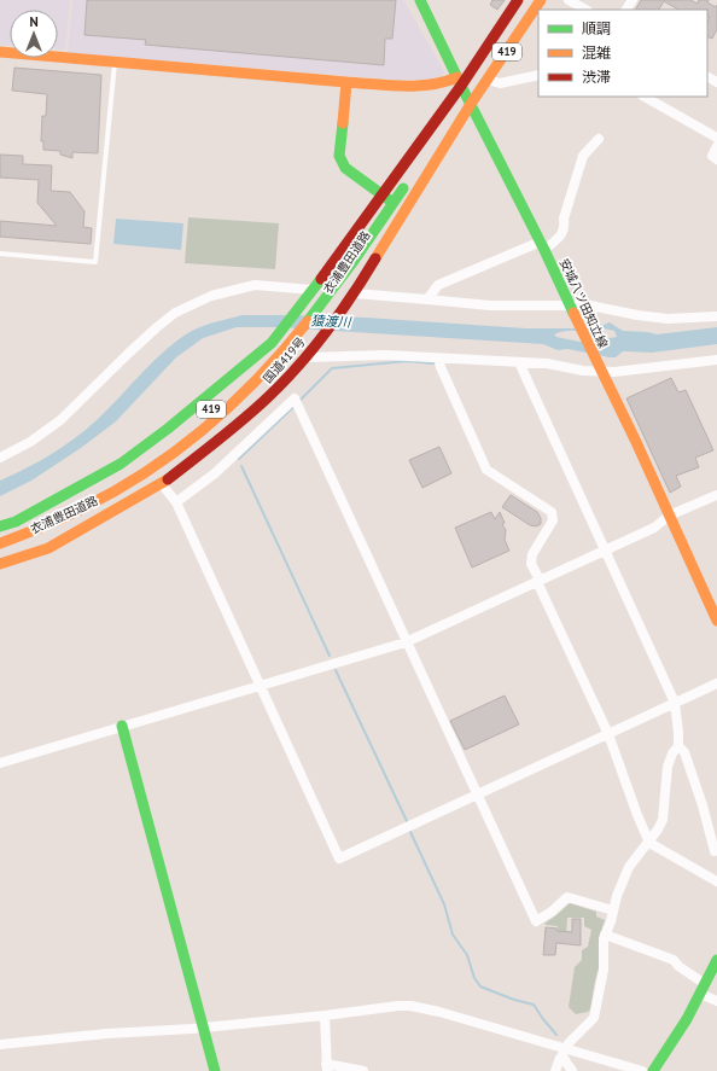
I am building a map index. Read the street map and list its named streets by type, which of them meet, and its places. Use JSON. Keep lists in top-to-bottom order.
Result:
{
  "streets": {
    "main road": [
      "419",
      "衣浦豊田道路",
      "安城八ツ田知立線",
      "国道419号"
    ]
  },
  "crossings": [
    ["安城八ツ田知立線", "国道419号"]
  ],
  "water": ["猿渡川"],
  "legend": ["順調", "混雑", "渋滞"],
  "north": "top"
}
